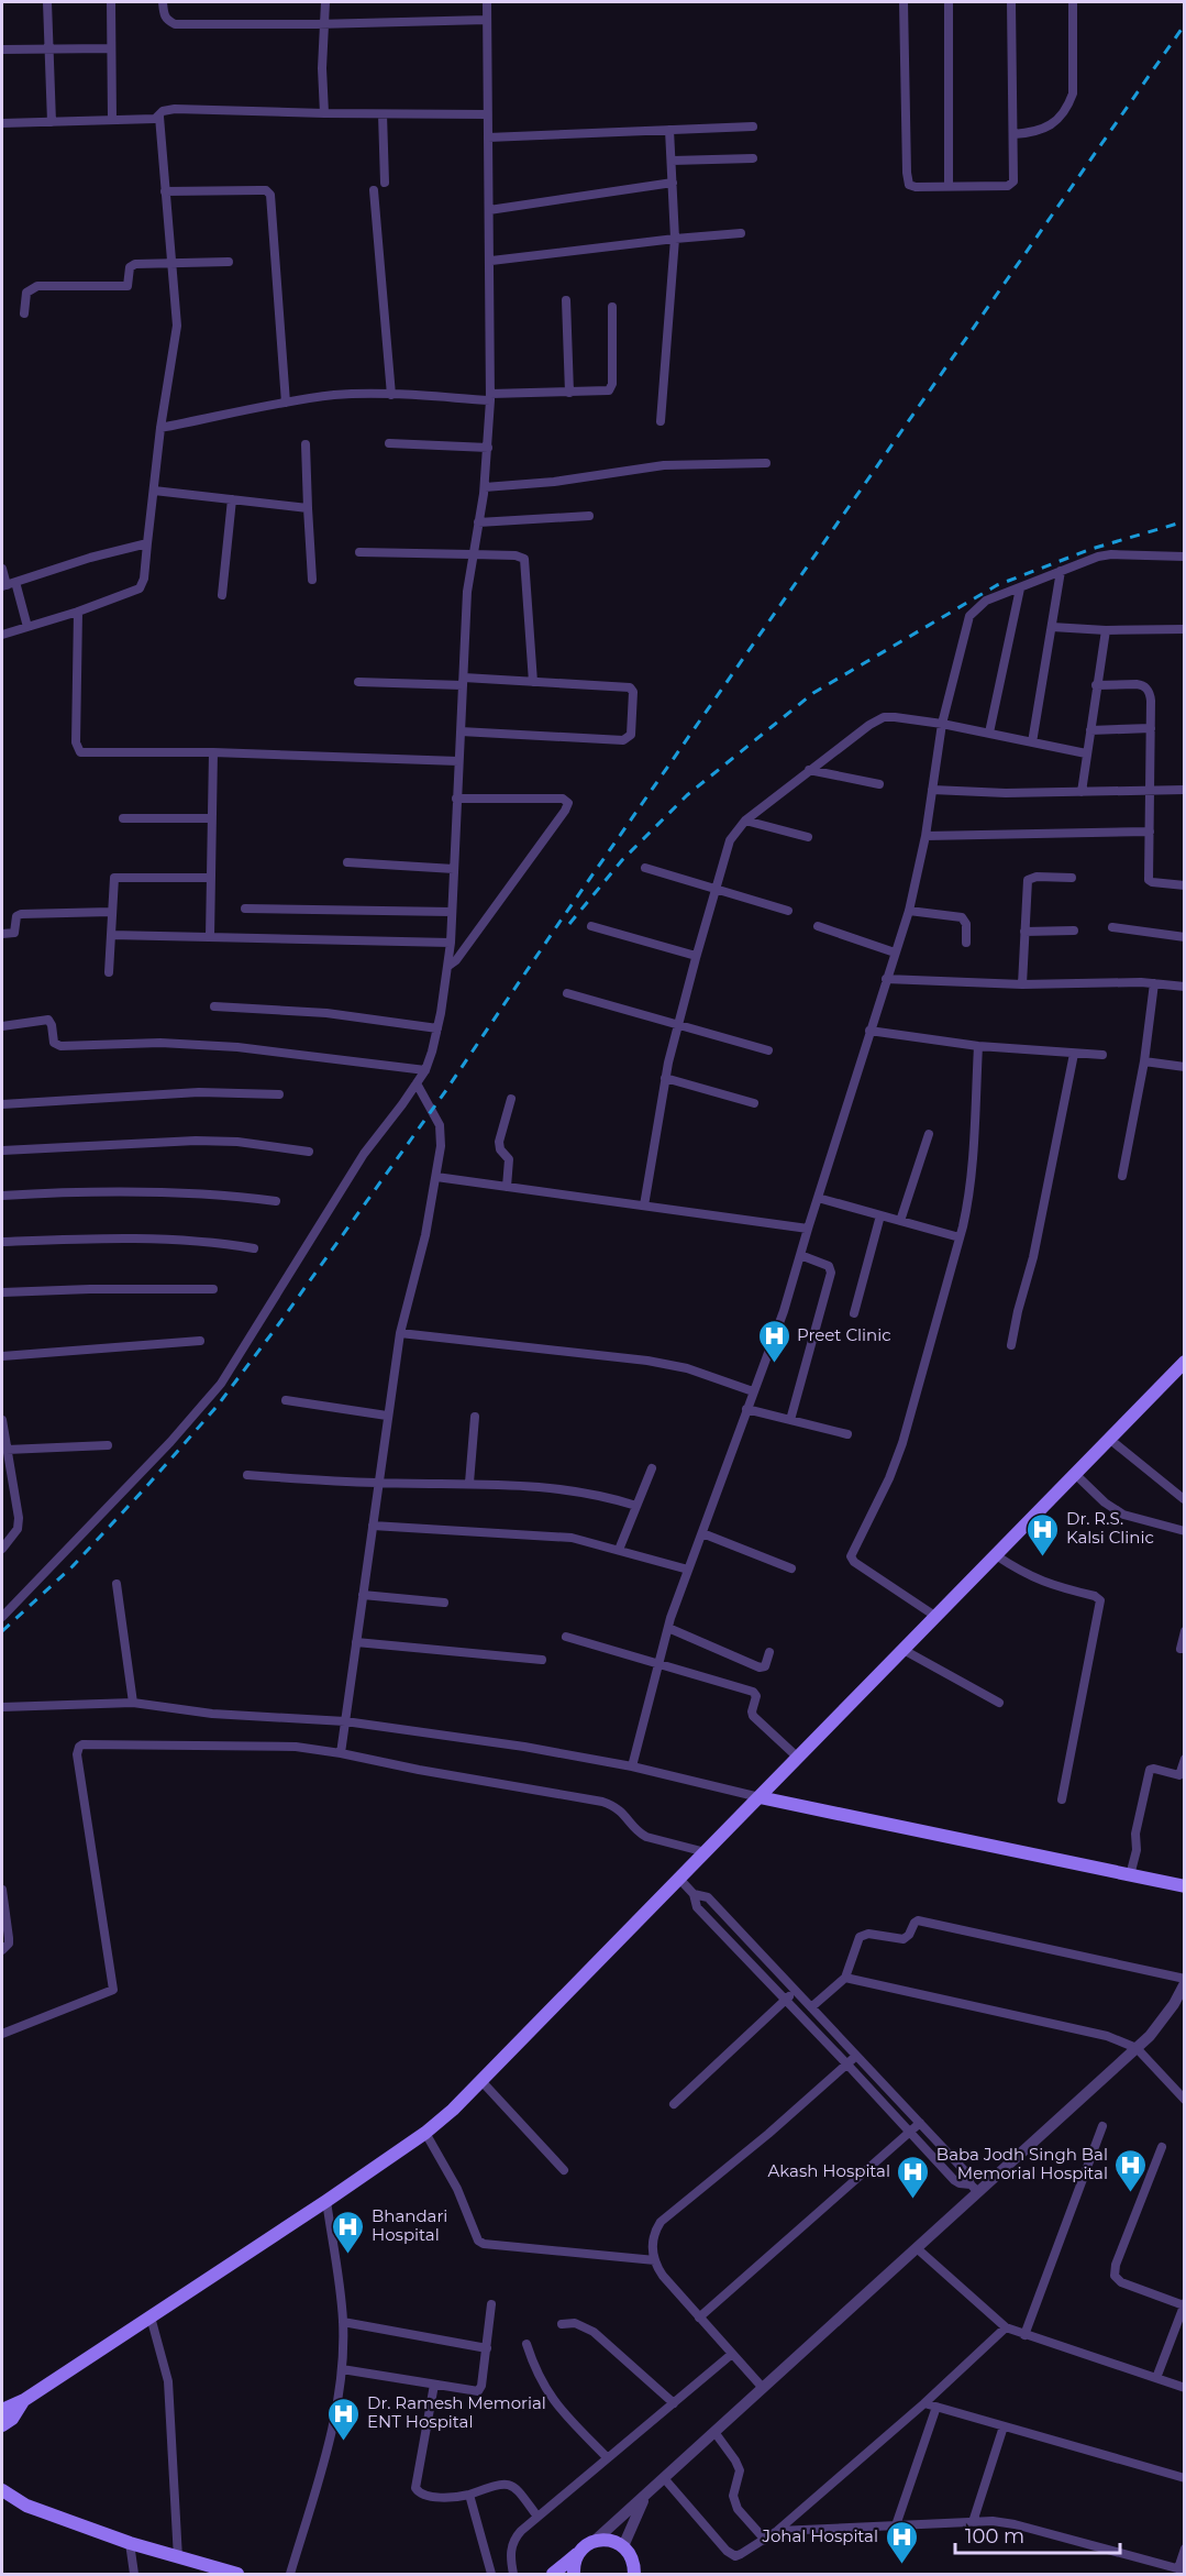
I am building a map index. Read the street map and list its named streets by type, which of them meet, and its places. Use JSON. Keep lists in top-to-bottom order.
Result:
{
  "places": {
    "hospital": [
      "Preet Clinic",
      "Dr. R.S. Kalsi Clinic",
      "Baba Jodh Singh Bal Memorial Hospital",
      "Akash Hospital",
      "Bhandari Hospital",
      "Dr. Ramesh Memorial ENT Hospital",
      "Johal Hospital"
    ]
  },
  "scale_bar": "100 m"
}
